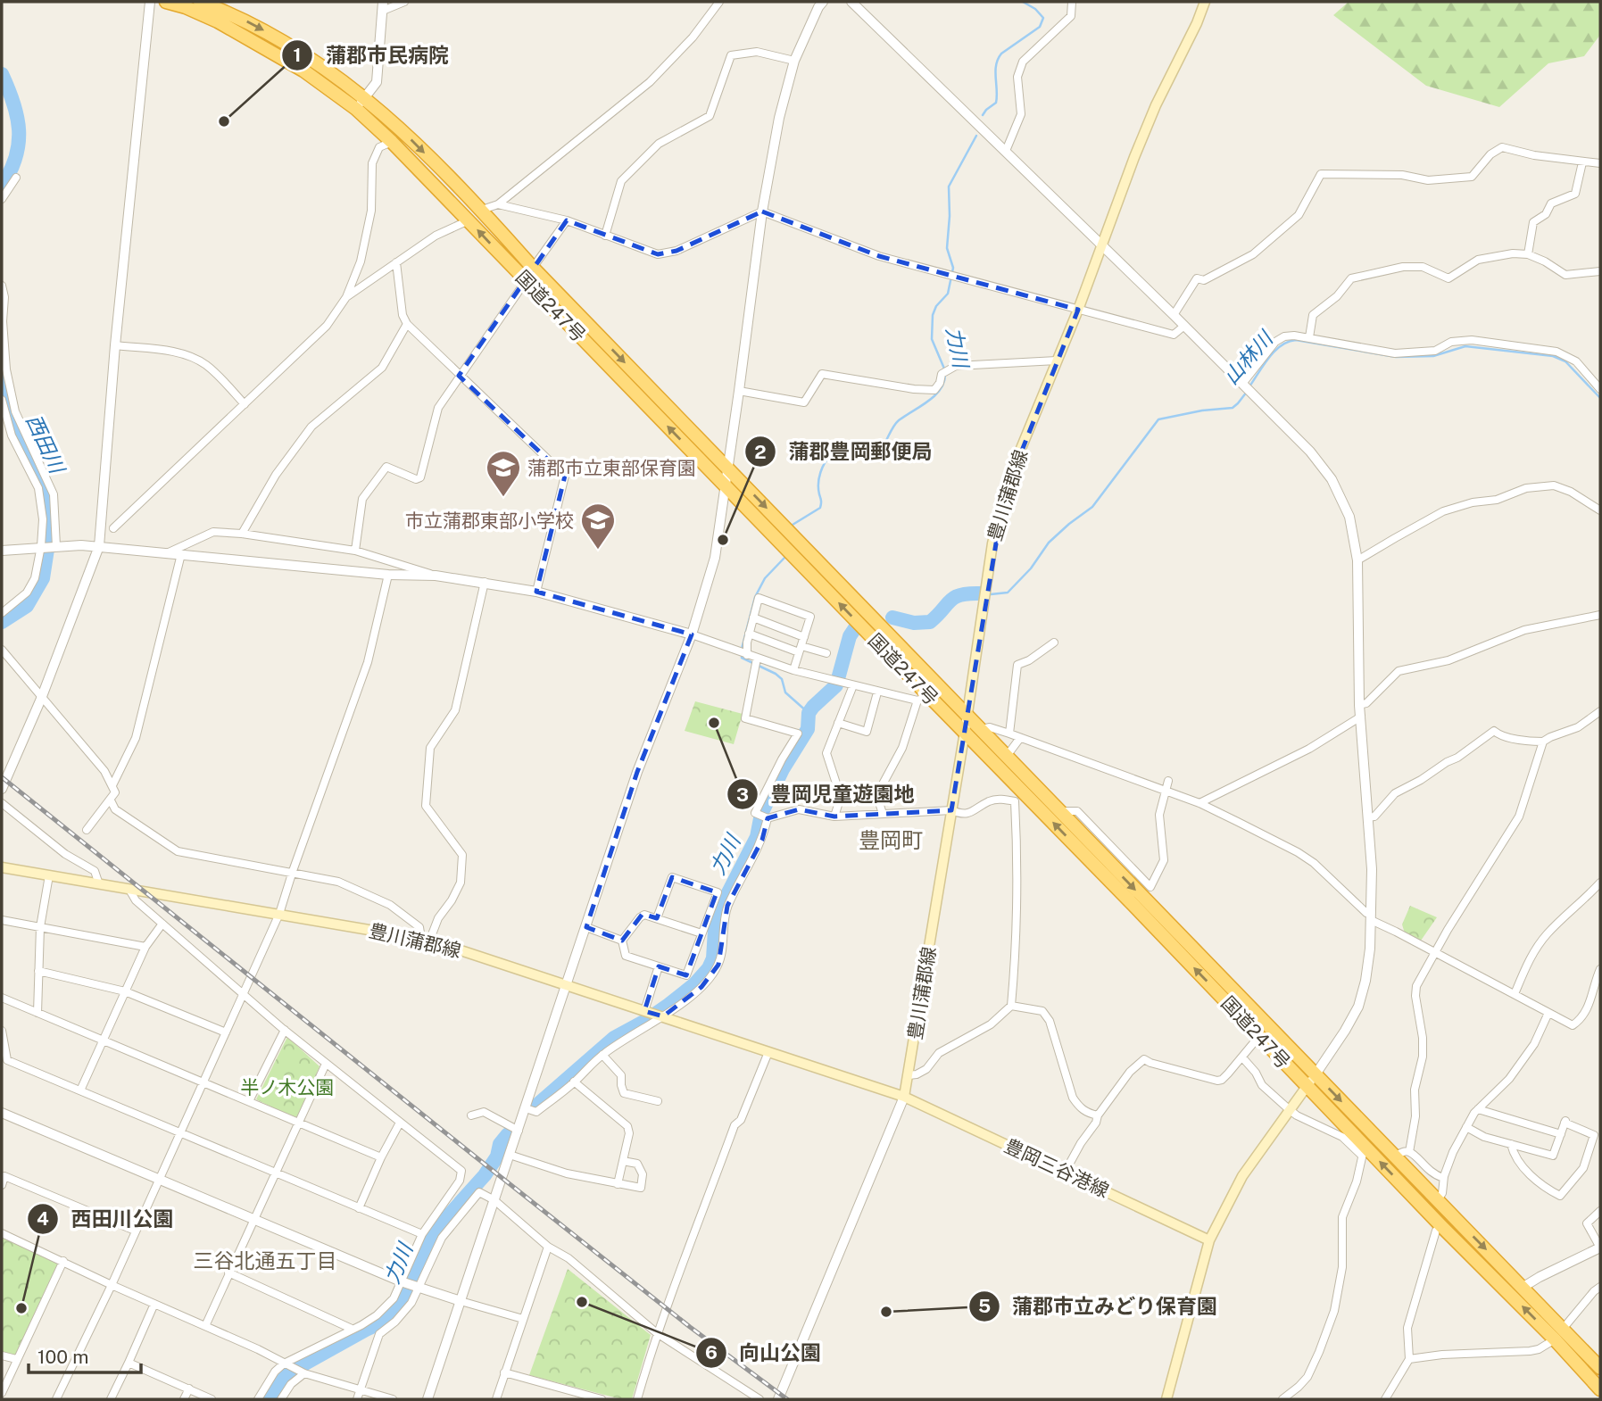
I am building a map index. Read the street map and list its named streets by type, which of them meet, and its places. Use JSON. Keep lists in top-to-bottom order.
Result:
{
  "streets": {
    "highway": ["国道247号"],
    "main road": ["豊川蒲郡線", "豊岡三谷港線"]
  },
  "crossings": [
    ["国道247号", "豊川蒲郡線"],
    ["豊川蒲郡線", "豊岡三谷港線"]
  ],
  "districts": ["豊岡町", "三谷北通五丁目"],
  "water": ["力川", "山林川", "西田川"],
  "parks": ["半ノ木公園"],
  "places": {
    "other": [
      "蒲郡市民病院",
      "蒲郡豊岡郵便局",
      "豊岡児童遊園地",
      "向山公園",
      "西田川公園",
      "蒲郡市立みどり保育園"
    ],
    "school or university": ["蒲郡市立東部保育園", "市立蒲郡東部小学校"]
  },
  "scale_bar": "100 m"
}
